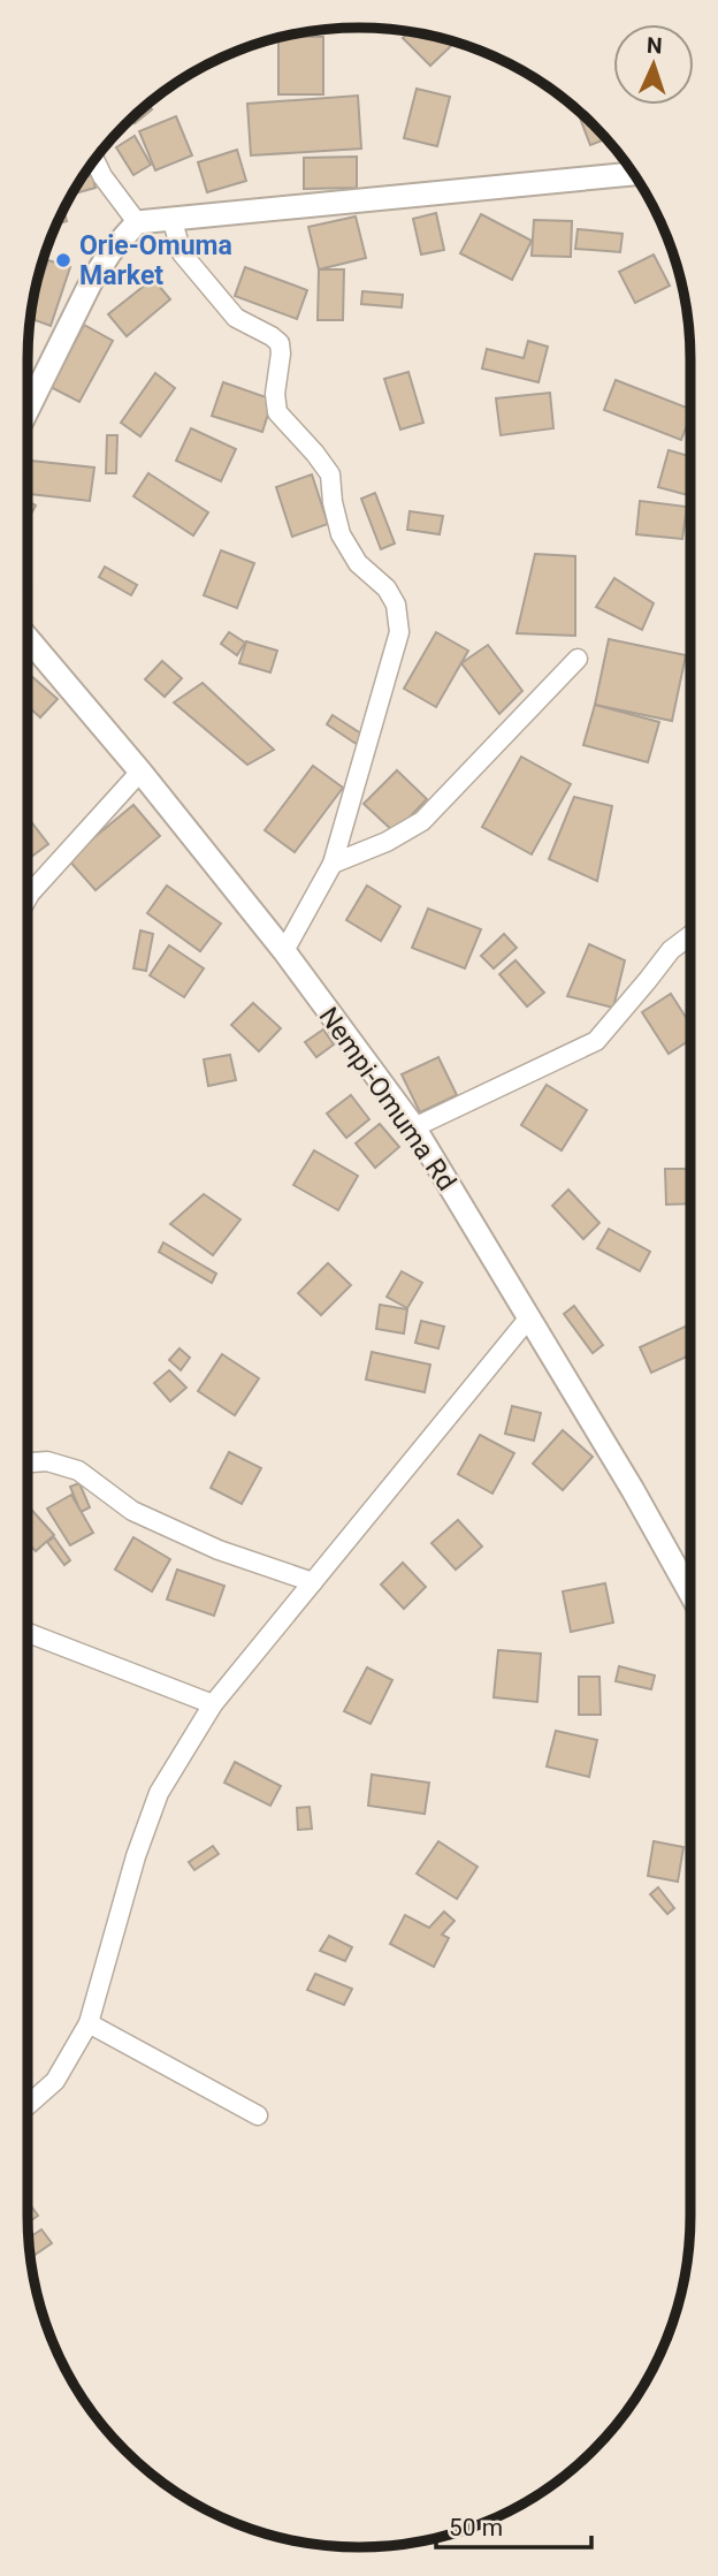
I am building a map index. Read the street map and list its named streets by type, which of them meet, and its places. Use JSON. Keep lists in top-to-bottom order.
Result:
{
  "streets": {
    "street": ["Nempi-Omuma Rd"]
  },
  "places": ["Orie-Omuma Market"],
  "scale_bar": "50 m",
  "north": "top"
}
